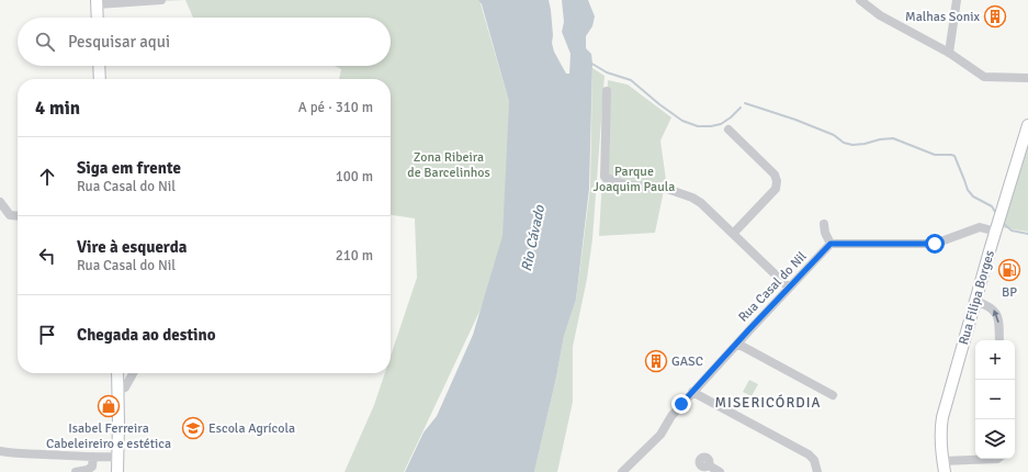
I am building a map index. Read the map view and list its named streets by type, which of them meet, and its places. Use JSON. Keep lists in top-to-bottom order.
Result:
{
  "streets": {
    "main road": ["Rua Filipa Borges"],
    "street": ["Rua Casal do Nil"]
  },
  "districts": ["MISERICÓRDIA"],
  "water": ["Rio Cávado"],
  "parks": ["Zona Ribeira de Barcelinhos", "Parque Joaquim Paula"],
  "places": {
    "building": ["Malhas Sonix", "GASC"],
    "fuel station": ["BP"],
    "shop": ["Isabel Ferreira Cabeleireiro e estética"],
    "school or university": ["Escola Agrícola"]
  },
  "page": {
    "search": "Pesquisar aqui",
    "heading": ["4 min", "A pé · 310 m"],
    "list": [
      ["Siga em frente", "Rua Casal do Nil", "100 m"],
      ["Vire à esquerda", "Rua Casal do Nil", "210 m"],
      "Chegada ao destino"
    ],
    "map_buttons": ["+", "−"]
  }
}
